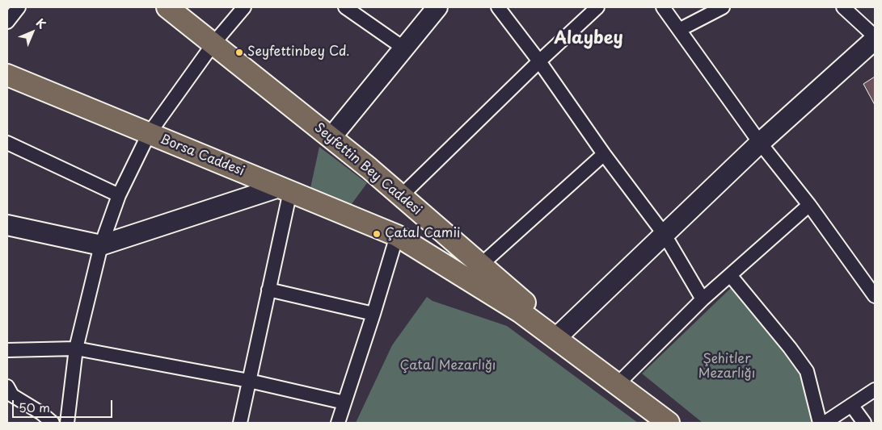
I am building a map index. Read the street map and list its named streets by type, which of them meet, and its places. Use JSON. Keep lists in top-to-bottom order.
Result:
{
  "streets": {
    "main road": ["Borsa Caddesi", "Seyfettin Bey Caddesi"]
  },
  "crossings": [
    ["Borsa Caddesi", "Seyfettin Bey Caddesi"]
  ],
  "districts": ["Alaybey"],
  "parks": ["Şehitler Mezarlığı", "Çatal Mezarlığı"],
  "places": ["Seyfettinbey Cd.", "Çatal Camii"],
  "scale_bar": "50 m",
  "north": "top right"
}
